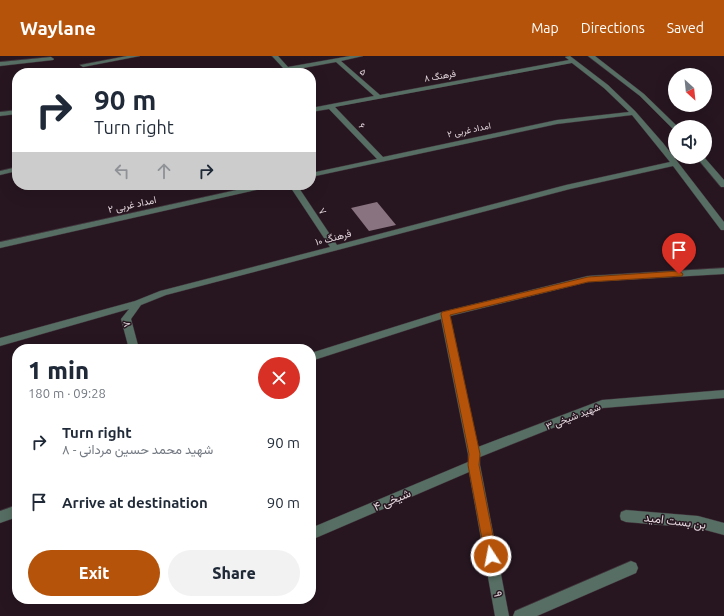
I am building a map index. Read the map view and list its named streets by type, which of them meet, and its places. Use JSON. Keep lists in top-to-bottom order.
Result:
{
  "streets": {
    "street": [
      "۵",
      "فرهنگ ۸",
      "۶",
      "امداد غربی ۲",
      "۷",
      "فرهنگ ۱۰",
      "۸",
      "شهید شیخی ۳",
      "شیخی ۴",
      "بن بست امید",
      "۹"
    ]
  },
  "crossings": [
    ["۵", "فرهنگ ۸"],
    ["فرهنگ ۸", "۶"],
    ["۶", "امداد غربی ۲"],
    ["۷", "فرهنگ ۱۰"],
    ["فرهنگ ۱۰", "۸"],
    ["شهید شیخی ۳", "شیخی ۴"],
    ["شهید شیخی ۳", "۹"],
    ["شیخی ۴", "۹"]
  ],
  "north": "bottom right",
  "page": {
    "header": "Waylane",
    "nav": ["Map", "Directions", "Saved"],
    "turn": ["90 m", "Turn right"],
    "heading": ["1 min", "180 m · 09:28"],
    "list": [
      {
        "name": "Turn right",
        "note": "شهید محمد حسین مردانی - ۸",
        "value": "90 m"
      },
      {
        "name": "Arrive at destination",
        "value": "90 m"
      }
    ],
    "buttons": ["Exit", "Share"]
  }
}
